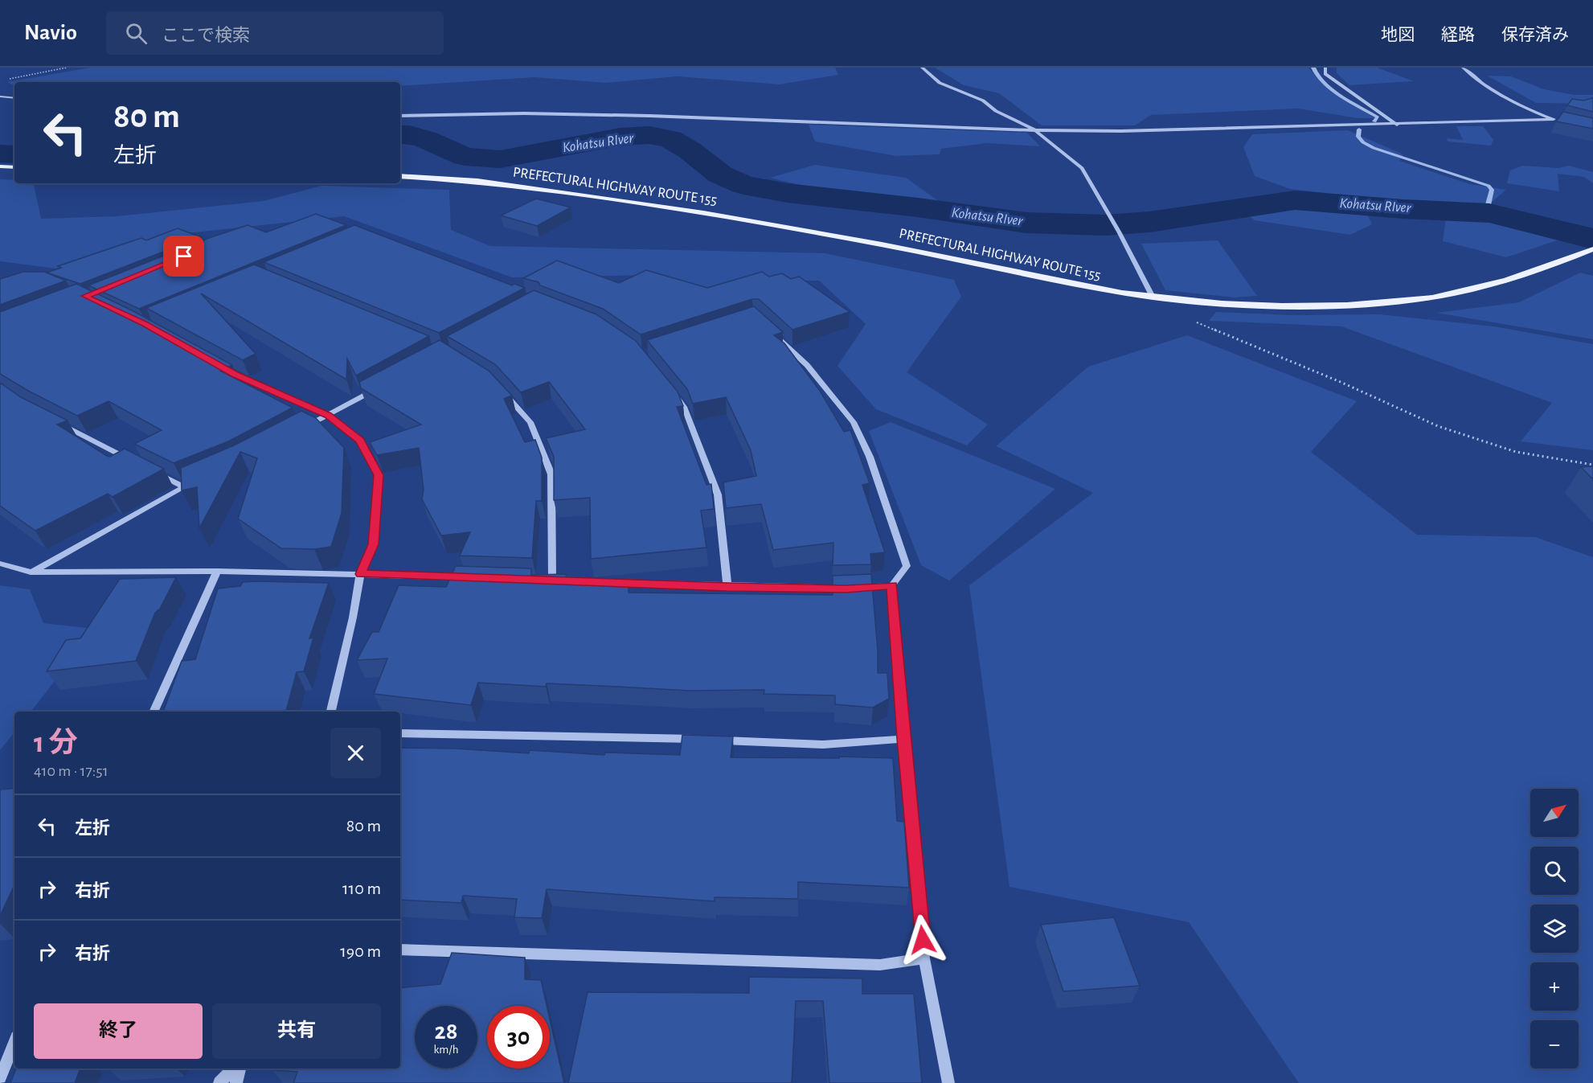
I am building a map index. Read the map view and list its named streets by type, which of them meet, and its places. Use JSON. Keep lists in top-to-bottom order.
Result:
{
  "streets": {
    "main road": ["PREFECTURAL HIGHWAY ROUTE 155"]
  },
  "water": ["Kohatsu RIver"],
  "north": "top right",
  "page": {
    "header": "Navio",
    "search": "ここで検索",
    "nav": ["地図", "経路", "保存済み"],
    "turn": ["80 m", "左折"],
    "heading": ["1 分", "410 m · 17:51"],
    "map_buttons": ["+", "−"],
    "list": [
      {
        "name": "左折",
        "value": "80 m"
      },
      {
        "name": "右折",
        "value": "110 m"
      },
      {
        "name": "右折",
        "value": "190 m"
      }
    ],
    "buttons": ["終了", "共有"],
    "speed": "28 km/h",
    "limit": "30"
  }
}
